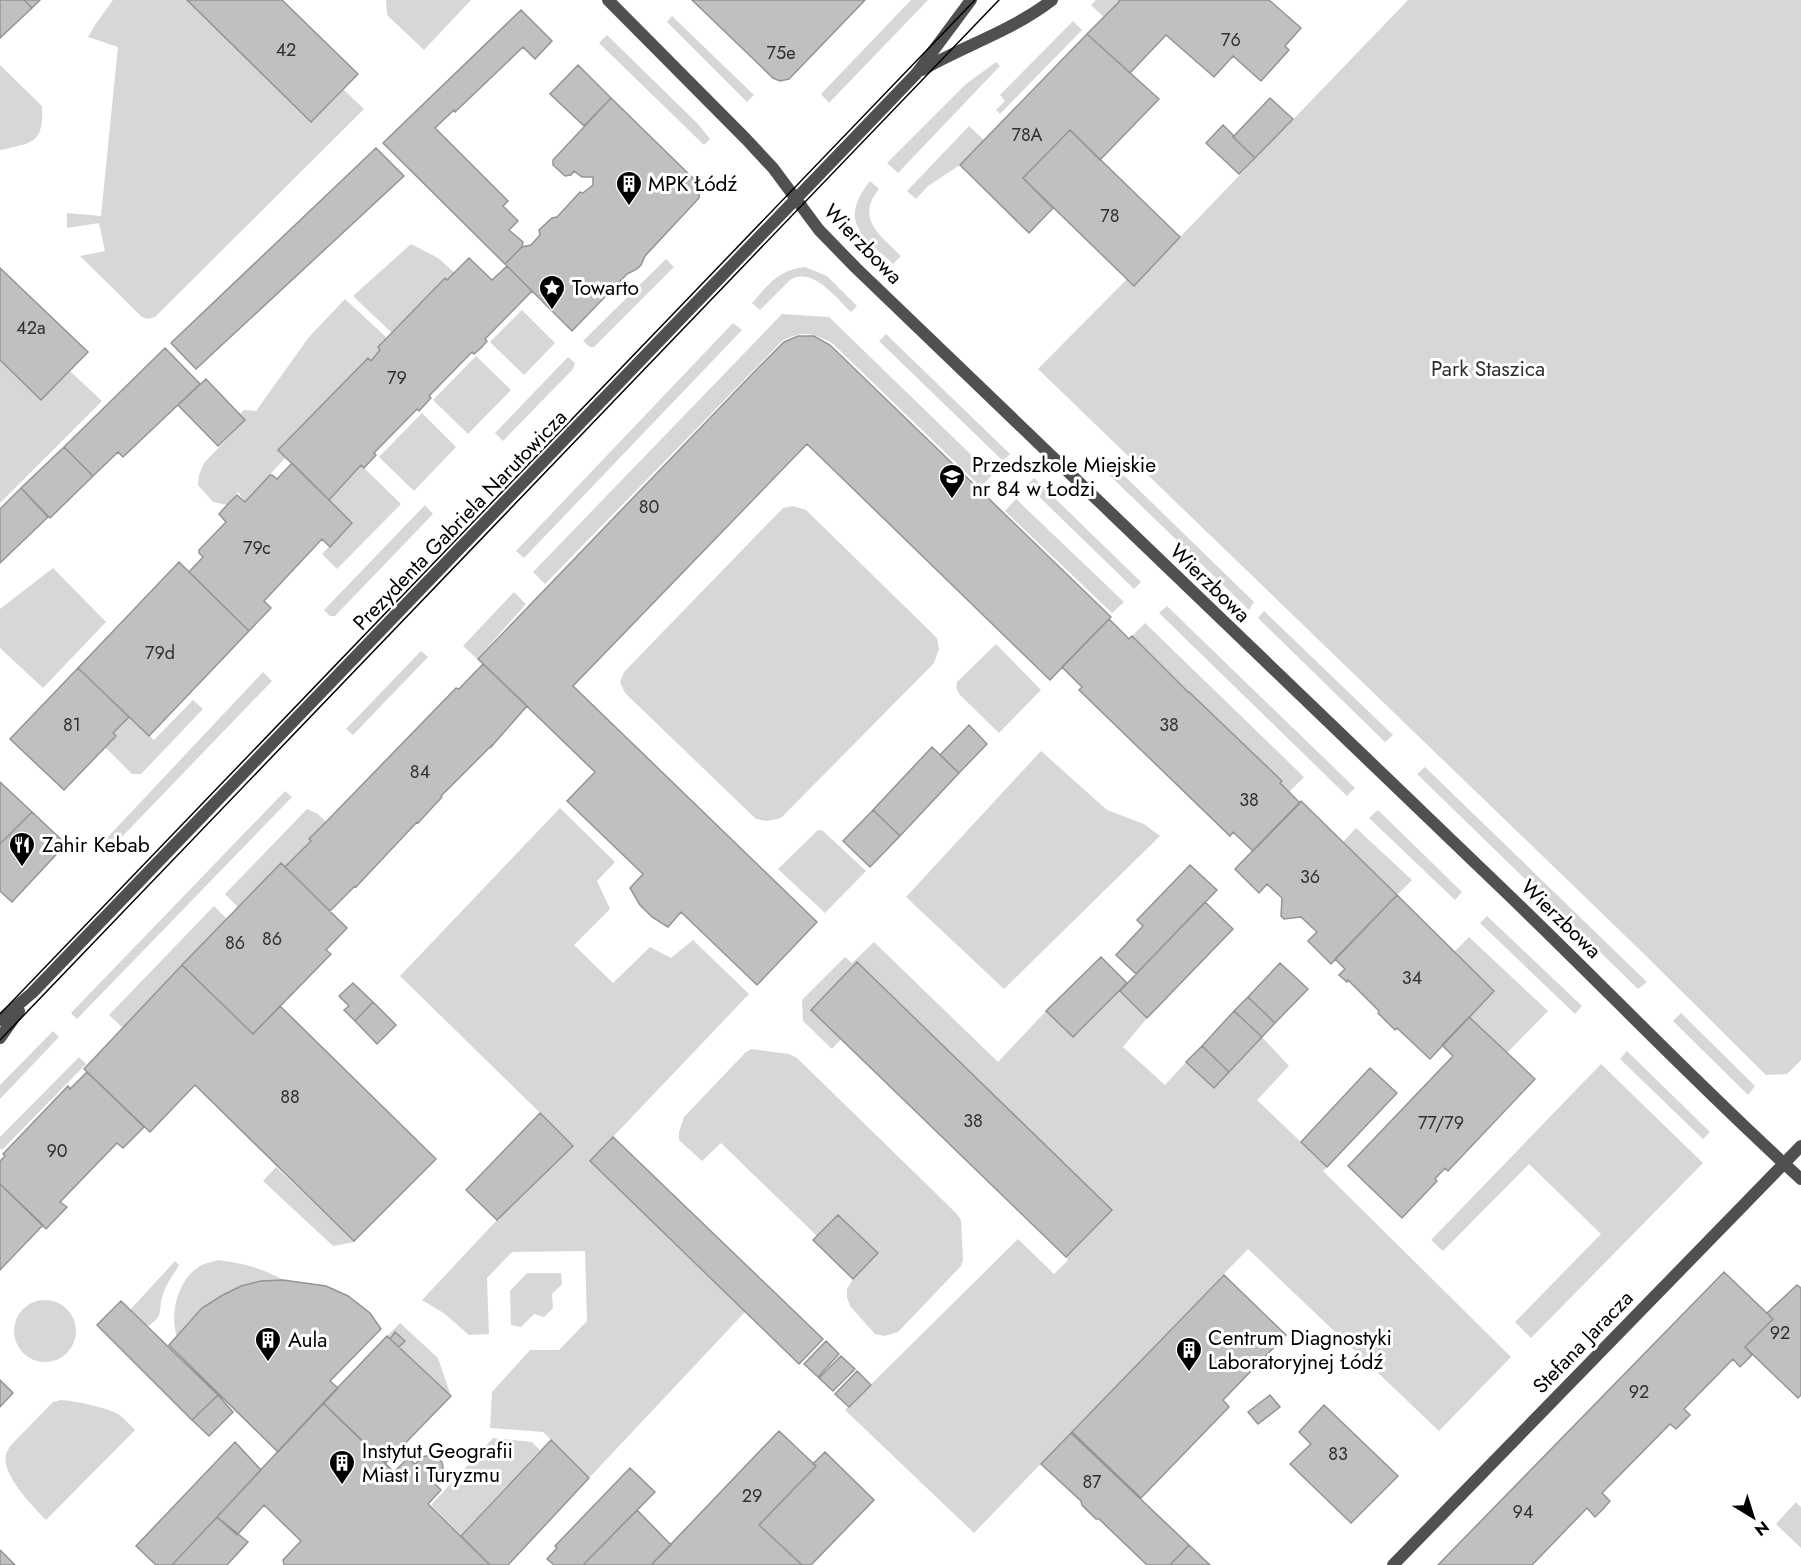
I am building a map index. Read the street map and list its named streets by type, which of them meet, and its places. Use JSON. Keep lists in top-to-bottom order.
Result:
{
  "streets": {
    "street": ["Wierzbowa", "Prezydenta Gabriela Narutowicza", "Stefana Jaracza"]
  },
  "crossings": [
    ["Wierzbowa", "Prezydenta Gabriela Narutowicza"],
    ["Wierzbowa", "Stefana Jaracza"]
  ],
  "parks": ["Park Staszica"],
  "places": {
    "building": [
      "MPK Łódź",
      "Aula",
      "Centrum Diagnostyki Laboratoryjnej Łódź",
      "Instytut Geografii Miast i Turyzmu"
    ],
    "place": ["Towarto"],
    "school or university": ["Przedszkole Miejskie nr 84 w Łodzi"],
    "restaurant": ["Zahir Kebab"]
  },
  "house_numbers": [
    "76",
    "42",
    "75e",
    "78A",
    "78",
    "42a",
    "79",
    "80",
    "79c",
    "79d",
    "81",
    "38",
    "84",
    "38",
    "36",
    "86",
    "86",
    "34",
    "88",
    "38",
    "77/79",
    "90",
    "92",
    "92",
    "83",
    "87",
    "29",
    "94"
  ],
  "north": "bottom right"
}
